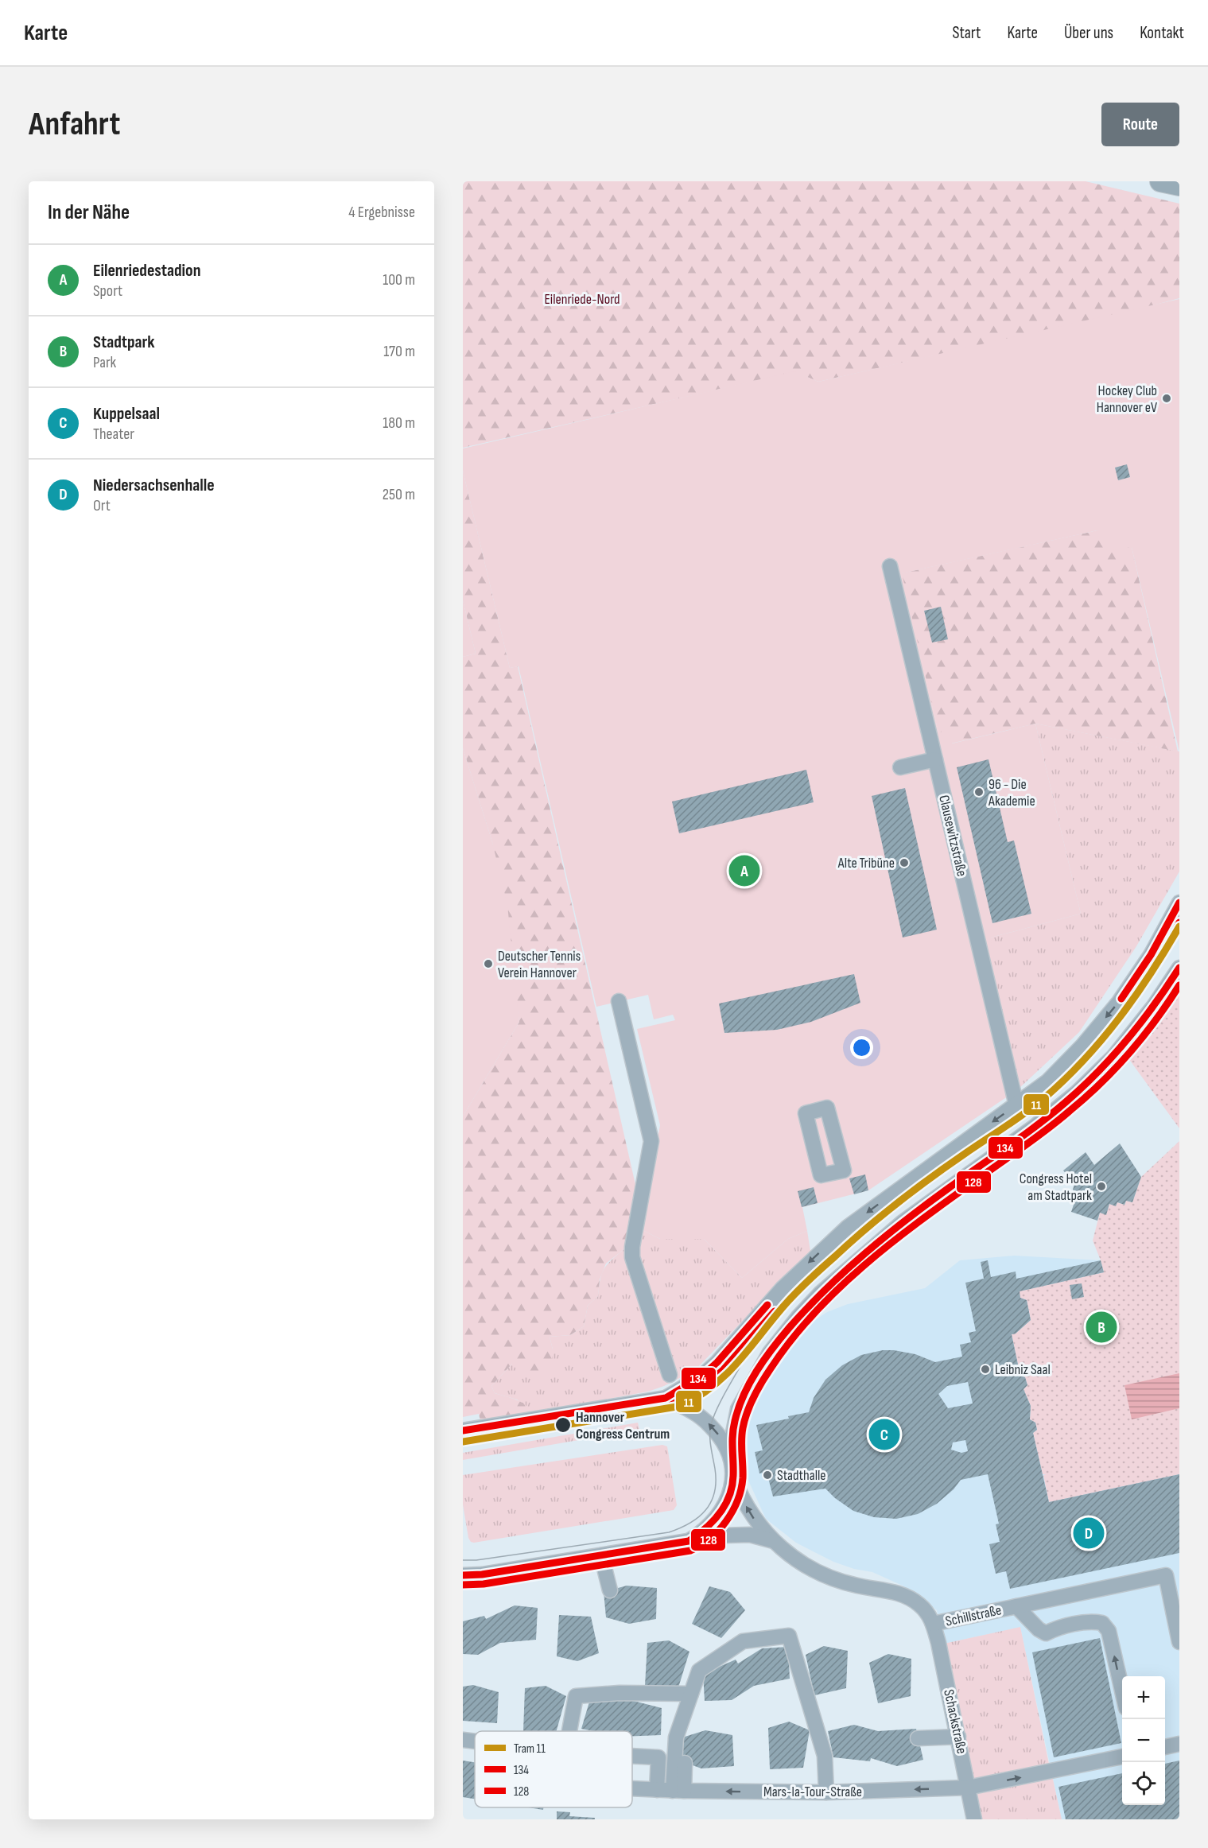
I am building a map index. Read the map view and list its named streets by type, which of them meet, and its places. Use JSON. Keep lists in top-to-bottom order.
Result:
{
  "streets": {
    "street": [
      "Clausewitzstraße",
      "Schillstraße",
      "Schackstraße",
      "Mars-la-Tour-Straße"
    ]
  },
  "crossings": [
    ["Schillstraße", "Schackstraße"],
    ["Schackstraße", "Mars-la-Tour-Straße"]
  ],
  "parks": ["Eilenriede-Nord"],
  "places": [
    "Hockey Club Hannover eV",
    "96 - Die Akademie",
    "Alte Tribüne",
    "Deutscher Tennis Verein Hannover",
    "Congress Hotel am Stadtpark",
    "Leibniz Saal",
    "Hannover Congress Centrum",
    "Stadthalle"
  ],
  "lines": ["transit line 134", "transit line 128", "tram line 11"],
  "legend": ["Tram 11", "134", "128"],
  "page": {
    "header": "Karte",
    "nav": [
      "Start",
      "Karte",
      "Über uns",
      "Kontakt"
    ],
    "buttons": "Route",
    "title": "Anfahrt",
    "heading": ["In der Nähe", "4 Ergebnisse"],
    "list": [
      {
        "mark": "A",
        "name": "Eilenriedestadion",
        "note": "Sport",
        "value": "100 m"
      },
      {
        "mark": "B",
        "name": "Stadtpark",
        "note": "Park",
        "value": "170 m"
      },
      {
        "mark": "C",
        "name": "Kuppelsaal",
        "note": "Theater",
        "value": "180 m"
      },
      {
        "mark": "D",
        "name": "Niedersachsenhalle",
        "note": "Ort",
        "value": "250 m"
      }
    ],
    "pins": [
      "A",
      "B",
      "C",
      "D"
    ],
    "map_buttons": ["+", "−"]
  }
}
